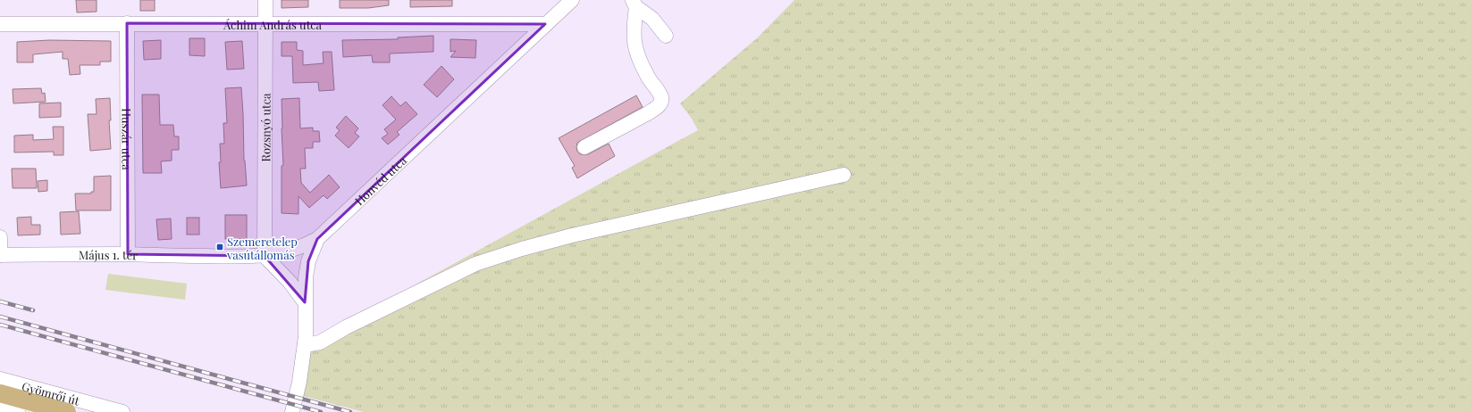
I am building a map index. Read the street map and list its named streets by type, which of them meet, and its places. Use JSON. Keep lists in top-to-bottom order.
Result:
{
  "streets": {
    "street": [
      "Áchim András utca",
      "Rozsnyó utca",
      "Huszár utca",
      "Honvéd utca",
      "Május 1. tér",
      "Gyömrői út"
    ]
  },
  "crossings": [
    ["Áchim András utca", "Rozsnyó utca"],
    ["Áchim András utca", "Huszár utca"],
    ["Áchim András utca", "Honvéd utca"],
    ["Rozsnyó utca", "Május 1. tér"],
    ["Huszár utca", "Május 1. tér"]
  ],
  "places": {
    "transit": ["Szemeretelep vasútállomás"]
  }
}
